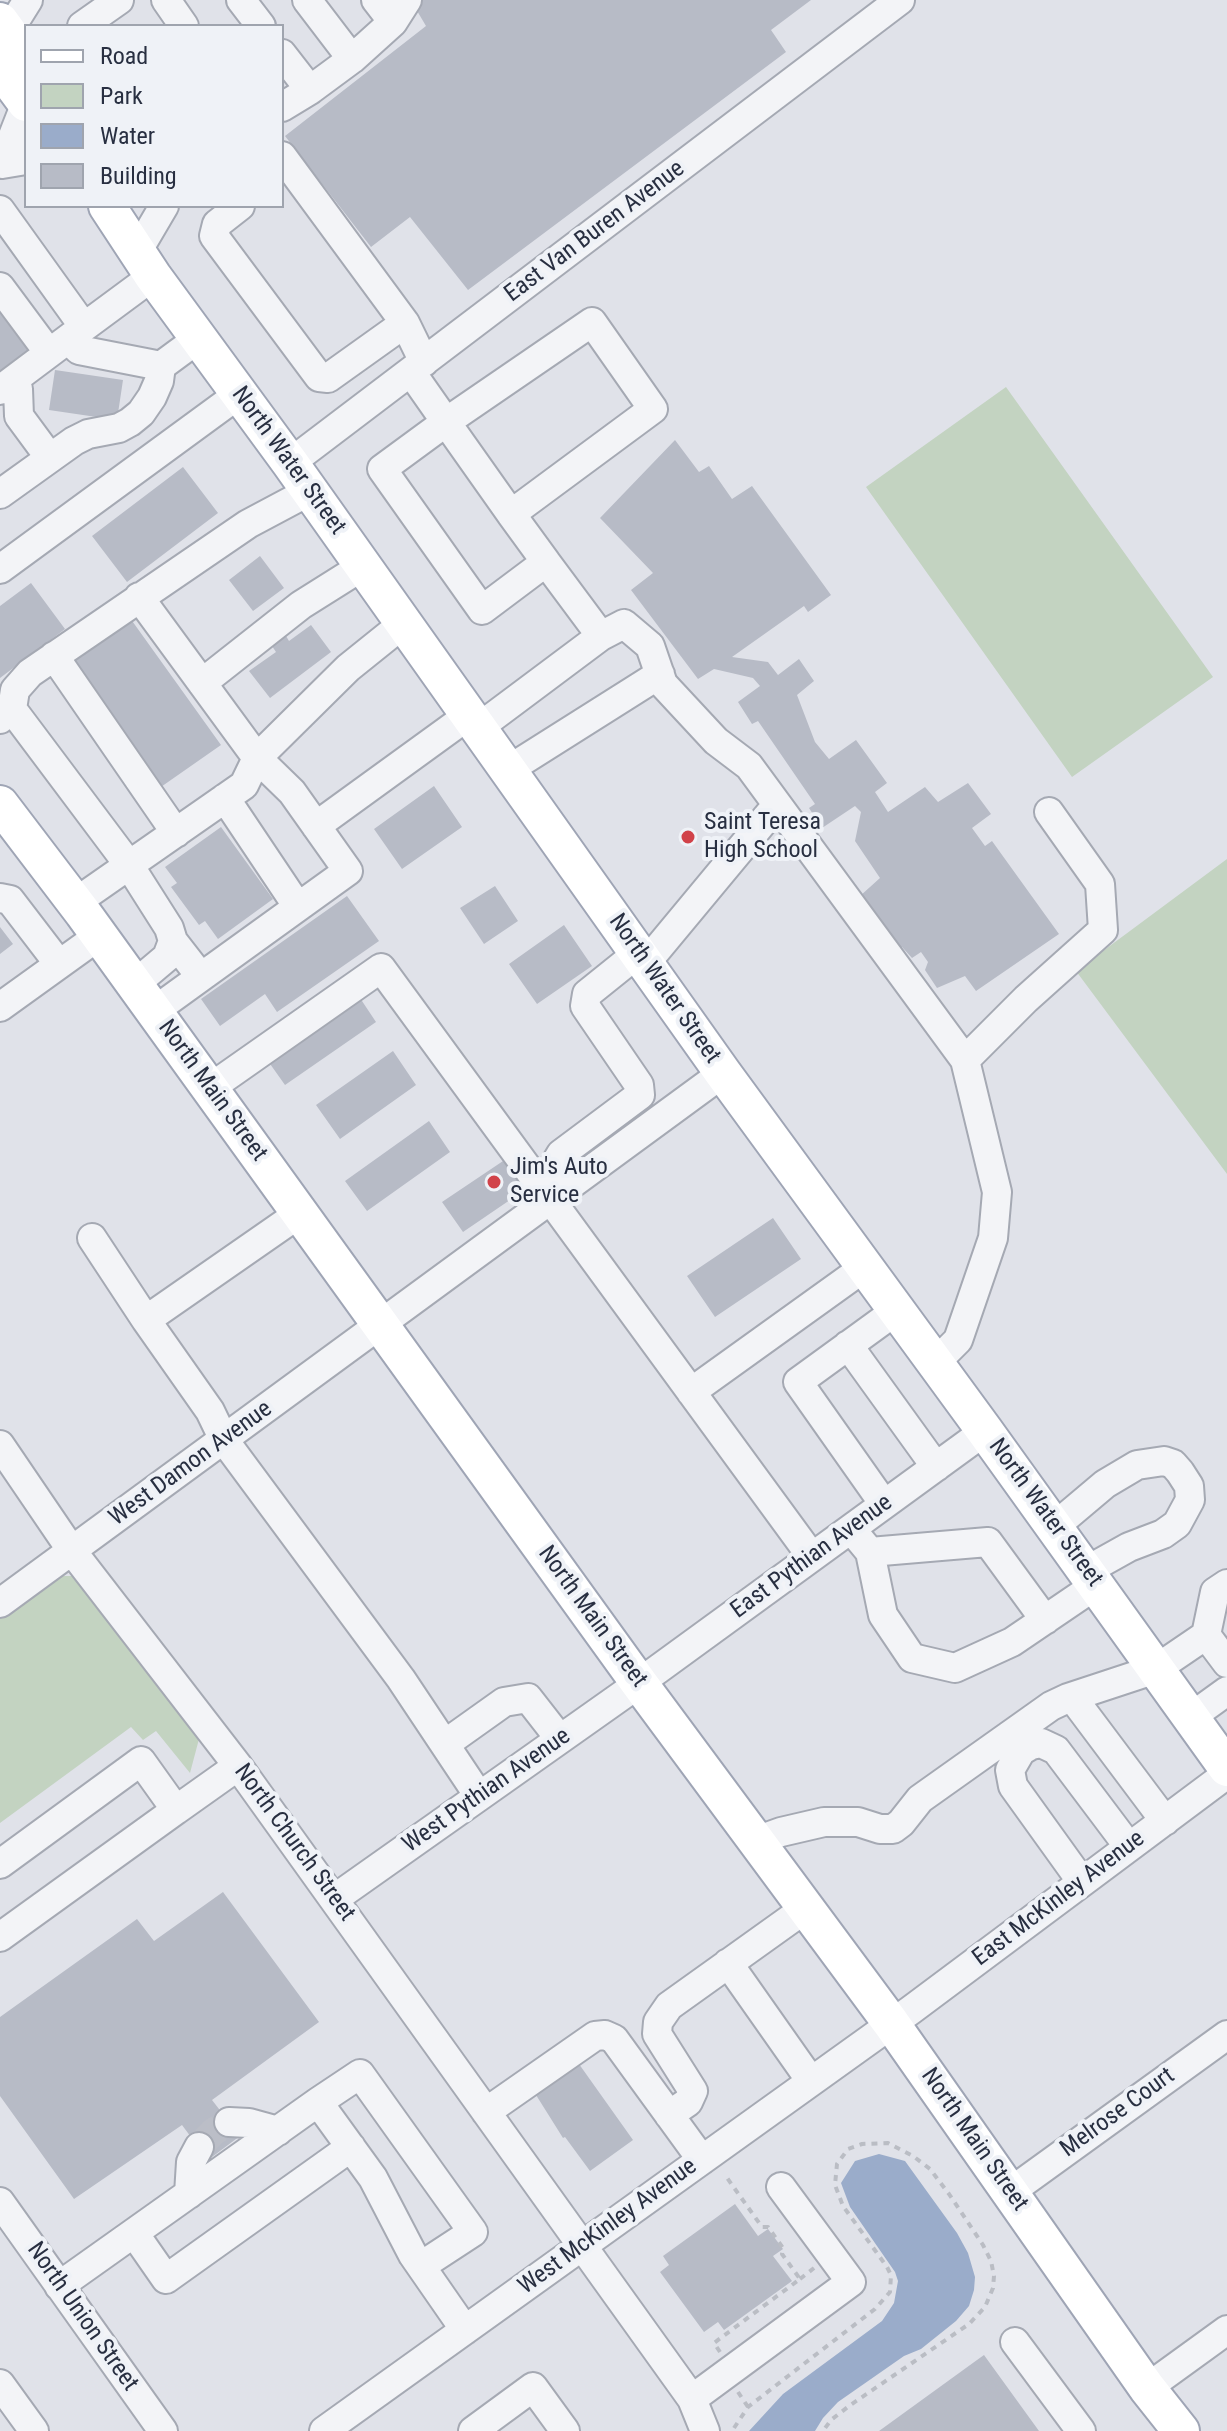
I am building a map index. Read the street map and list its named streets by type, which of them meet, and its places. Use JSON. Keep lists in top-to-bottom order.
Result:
{
  "streets": {
    "main road": ["North Water Street", "North Main Street"],
    "street": [
      "East Van Buren Avenue",
      "West Damon Avenue",
      "East Pythian Avenue",
      "West Pythian Avenue",
      "North Church Street",
      "East McKinley Avenue",
      "Melrose Court",
      "West McKinley Avenue",
      "North Union Street"
    ]
  },
  "crossings": [
    ["East Van Buren Avenue", "North Water Street"],
    ["North Water Street", "West Damon Avenue"],
    ["North Water Street", "East Pythian Avenue"],
    ["North Water Street", "East McKinley Avenue"],
    ["North Main Street", "West Damon Avenue"],
    ["North Main Street", "East Pythian Avenue"],
    ["North Main Street", "West Pythian Avenue"],
    ["North Main Street", "East McKinley Avenue"],
    ["North Main Street", "Melrose Court"],
    ["North Main Street", "West McKinley Avenue"],
    ["West Damon Avenue", "North Church Street"],
    ["East Pythian Avenue", "West Pythian Avenue"],
    ["West Pythian Avenue", "North Church Street"],
    ["North Church Street", "West McKinley Avenue"],
    ["East McKinley Avenue", "West McKinley Avenue"]
  ],
  "places": ["Saint Teresa High School", "Jim's Auto Service"],
  "legend": [
    "Road",
    "Park",
    "Water",
    "Building"
  ]
}
